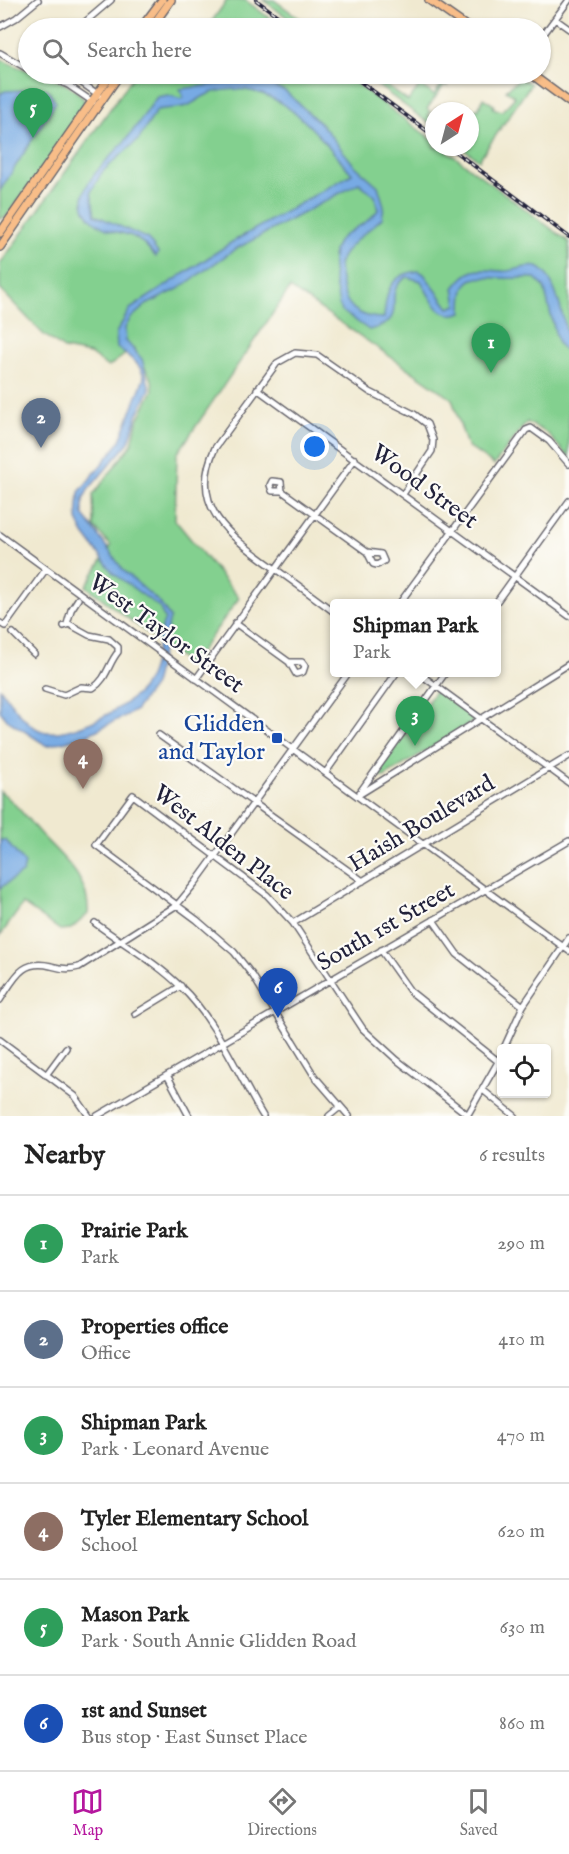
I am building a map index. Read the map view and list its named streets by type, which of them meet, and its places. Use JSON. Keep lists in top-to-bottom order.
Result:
{
  "streets": {
    "street": [
      "Wood Street",
      "West Taylor Street",
      "Haish Boulevard",
      "West Alden Place",
      "South 1st Street"
    ]
  },
  "crossings": [
    ["West Taylor Street", "Haish Boulevard"],
    ["West Taylor Street", "South 1st Street"],
    ["Haish Boulevard", "West Alden Place"],
    ["West Alden Place", "South 1st Street"]
  ],
  "places": {
    "transit": ["Glidden and Taylor"]
  },
  "north": "top right",
  "page": {
    "search": "Search here",
    "pins": [
      "5",
      "1",
      "2",
      "3",
      "4",
      "6"
    ],
    "popup": ["Shipman Park", "Park"],
    "heading": ["Nearby", "6 results"],
    "list": [
      {
        "mark": "1",
        "name": "Prairie Park",
        "note": "Park",
        "value": "290 m"
      },
      {
        "mark": "2",
        "name": "Properties office",
        "note": "Office",
        "value": "410 m"
      },
      {
        "mark": "3",
        "name": "Shipman Park",
        "note": "Park · Leonard Avenue",
        "value": "470 m"
      },
      {
        "mark": "4",
        "name": "Tyler Elementary School",
        "note": "School",
        "value": "620 m"
      },
      {
        "mark": "5",
        "name": "Mason Park",
        "note": "Park · South Annie Glidden Road",
        "value": "630 m"
      },
      {
        "mark": "6",
        "name": "1st and Sunset",
        "note": "Bus stop · East Sunset Place",
        "value": "860 m"
      }
    ],
    "nav": ["Map", "Directions", "Saved"]
  }
}
